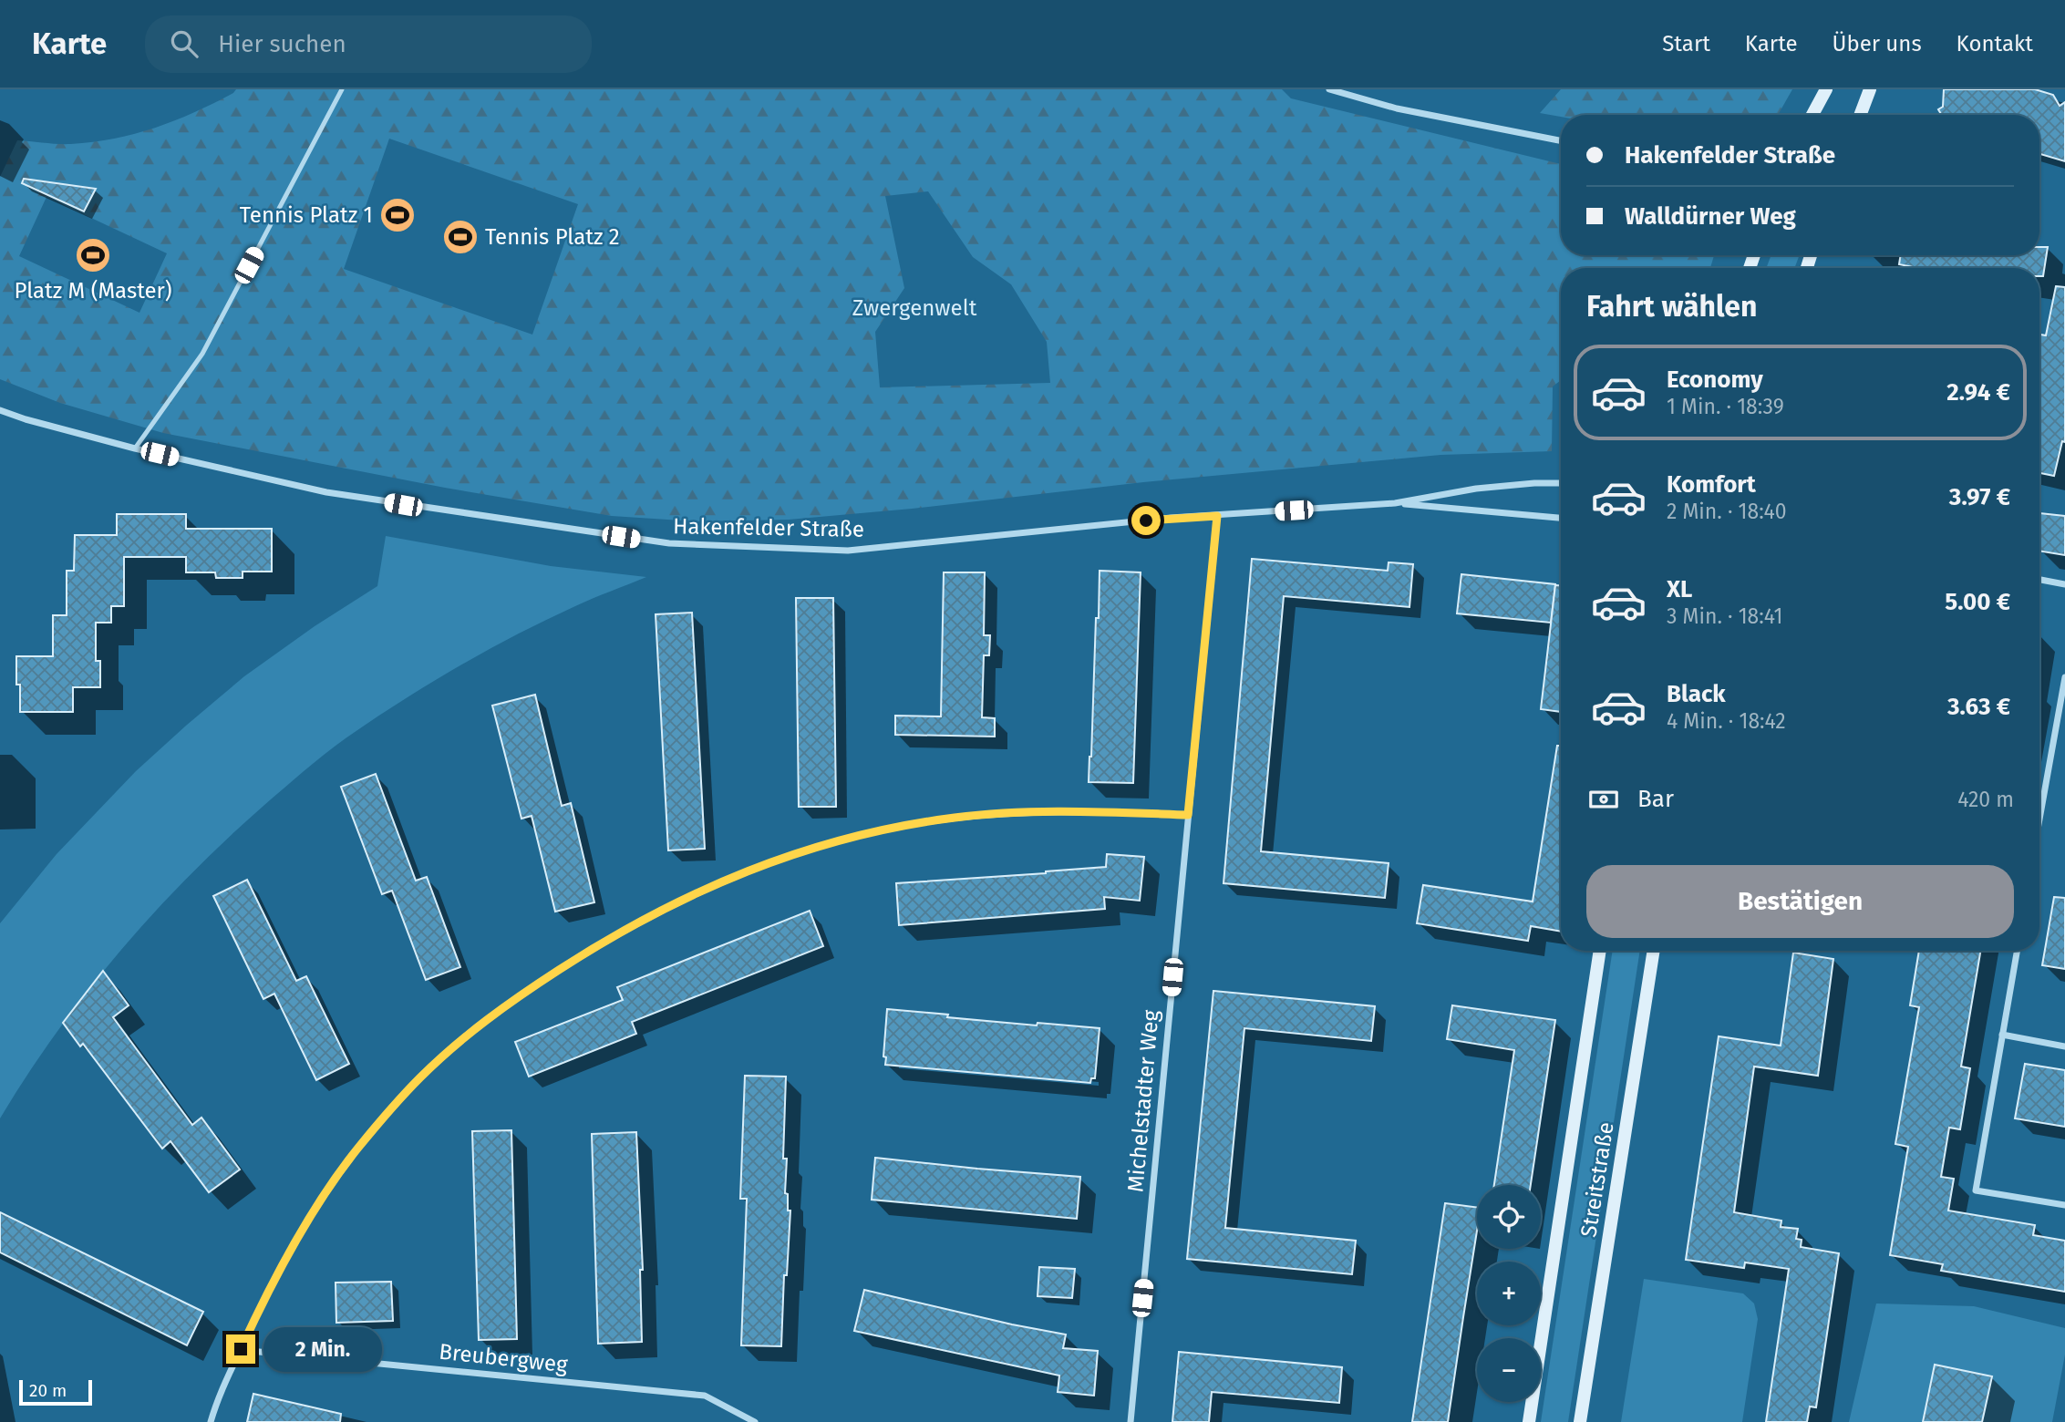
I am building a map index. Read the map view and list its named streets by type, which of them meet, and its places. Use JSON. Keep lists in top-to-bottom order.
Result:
{
  "streets": {
    "main road": ["Streitstraße"],
    "street": ["Hakenfelder Straße", "Michelstadter Weg", "Breubergweg"]
  },
  "crossings": [
    ["Hakenfelder Straße", "Michelstadter Weg"]
  ],
  "parks": ["Zwergenwelt"],
  "places": {
    "sports": ["Tennis Platz 1", "Tennis Platz 2", "Platz M (Master)"]
  },
  "scale_bar": "20 m",
  "page": {
    "header": "Karte",
    "search": "Hier suchen",
    "nav": [
      "Start",
      "Karte",
      "Über uns",
      "Kontakt"
    ],
    "banner": ["Hakenfelder Straße", "Walldürner Weg"],
    "heading": "Fahrt wählen",
    "list": [
      {
        "name": "Economy",
        "note": "1 Min. · 18:39",
        "value": "2.94 €"
      },
      {
        "name": "Komfort",
        "note": "2 Min. · 18:40",
        "value": "3.97 €"
      },
      {
        "name": "XL",
        "note": "3 Min. · 18:41",
        "value": "5.00 €"
      },
      {
        "name": "Black",
        "note": "4 Min. · 18:42",
        "value": "3.63 €"
      }
    ],
    "pay": ["Bar", "420 m"],
    "buttons": "Bestätigen",
    "map_buttons": ["+", "−"],
    "bubble": "2 Min.",
    "scale": "20 m"
  }
}
